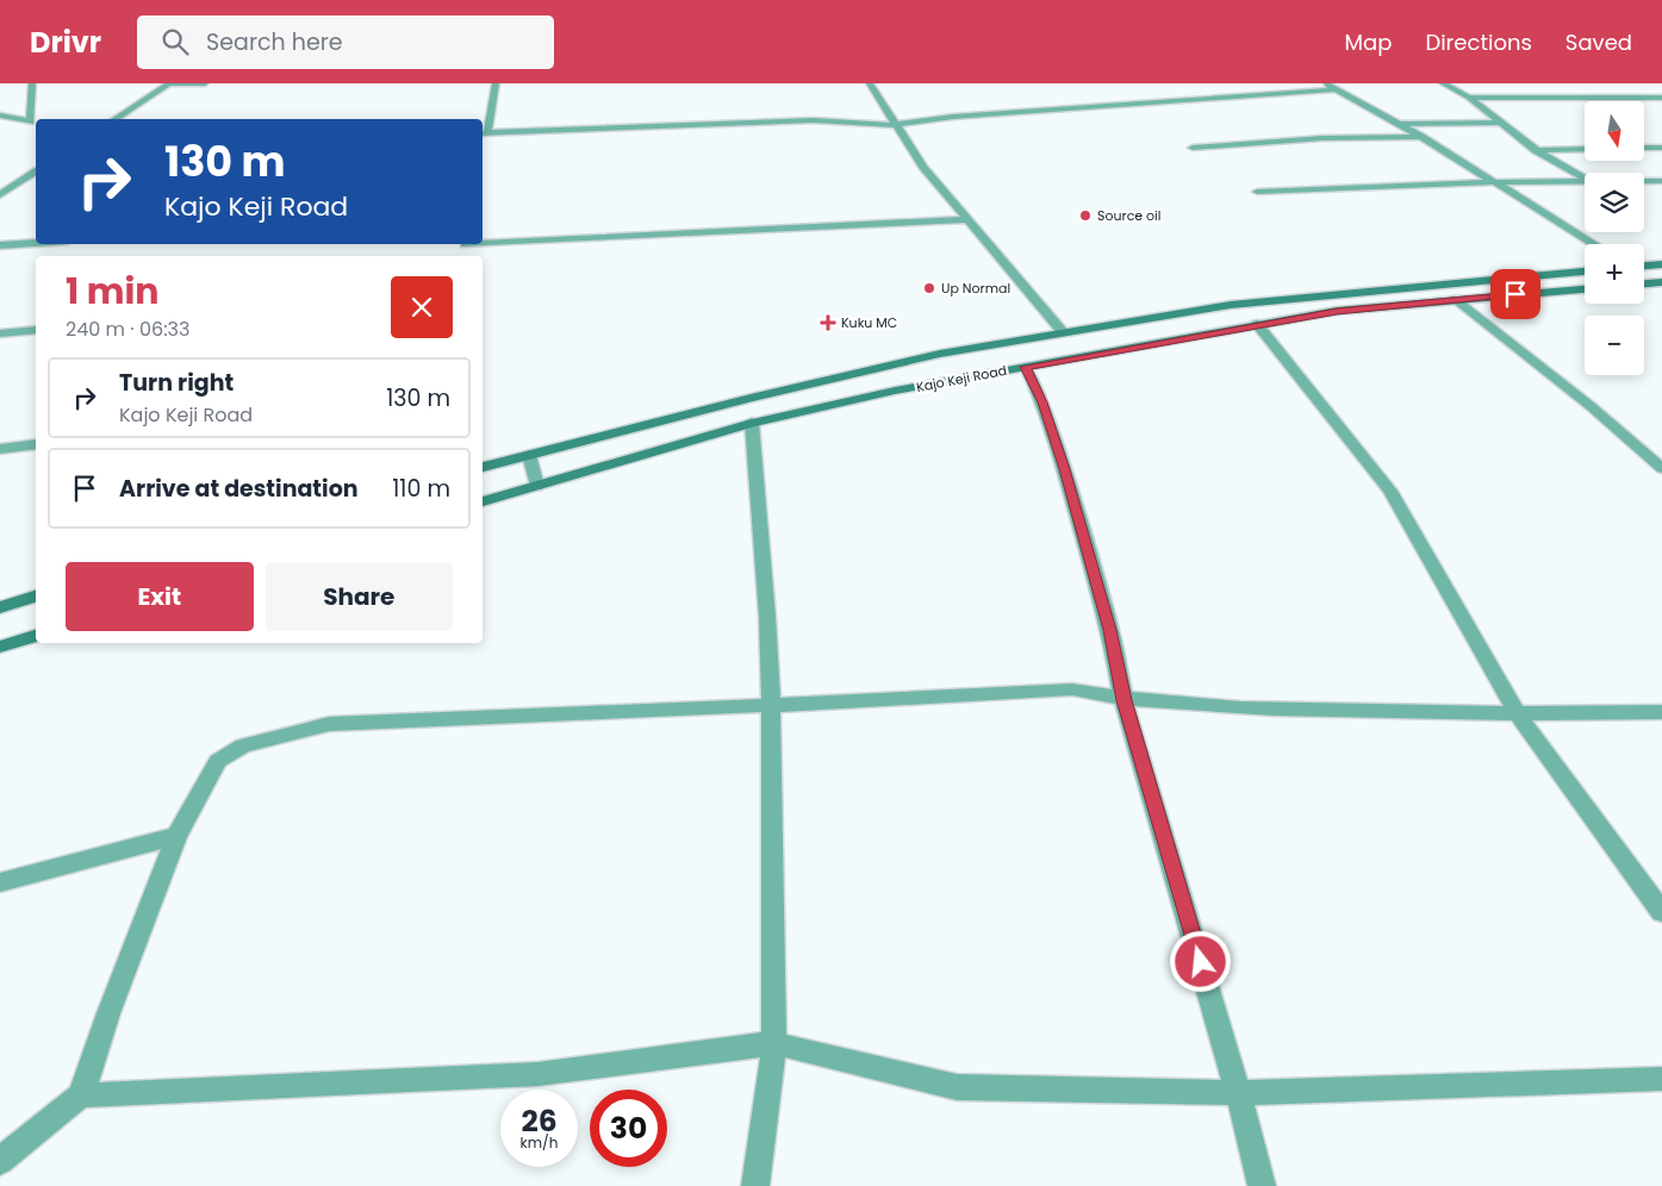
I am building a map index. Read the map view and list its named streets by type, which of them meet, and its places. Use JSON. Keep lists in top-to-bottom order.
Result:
{
  "streets": {
    "main road": ["Kajo Keji Road"]
  },
  "places": {
    "other": ["Source oil", "Up Normal"],
    "health": ["Kuku MC"]
  },
  "north": "bottom",
  "page": {
    "header": "Drivr",
    "search": "Search here",
    "nav": ["Map", "Directions", "Saved"],
    "map_buttons": ["+", "−"],
    "turn": ["130 m", "Kajo Keji Road"],
    "heading": ["1 min", "240 m · 06:33"],
    "list": [
      {
        "name": "Turn right",
        "note": "Kajo Keji Road",
        "value": "130 m"
      },
      {
        "name": "Arrive at destination",
        "value": "110 m"
      }
    ],
    "buttons": ["Exit", "Share"],
    "speed": "26 km/h",
    "limit": "30"
  }
}
